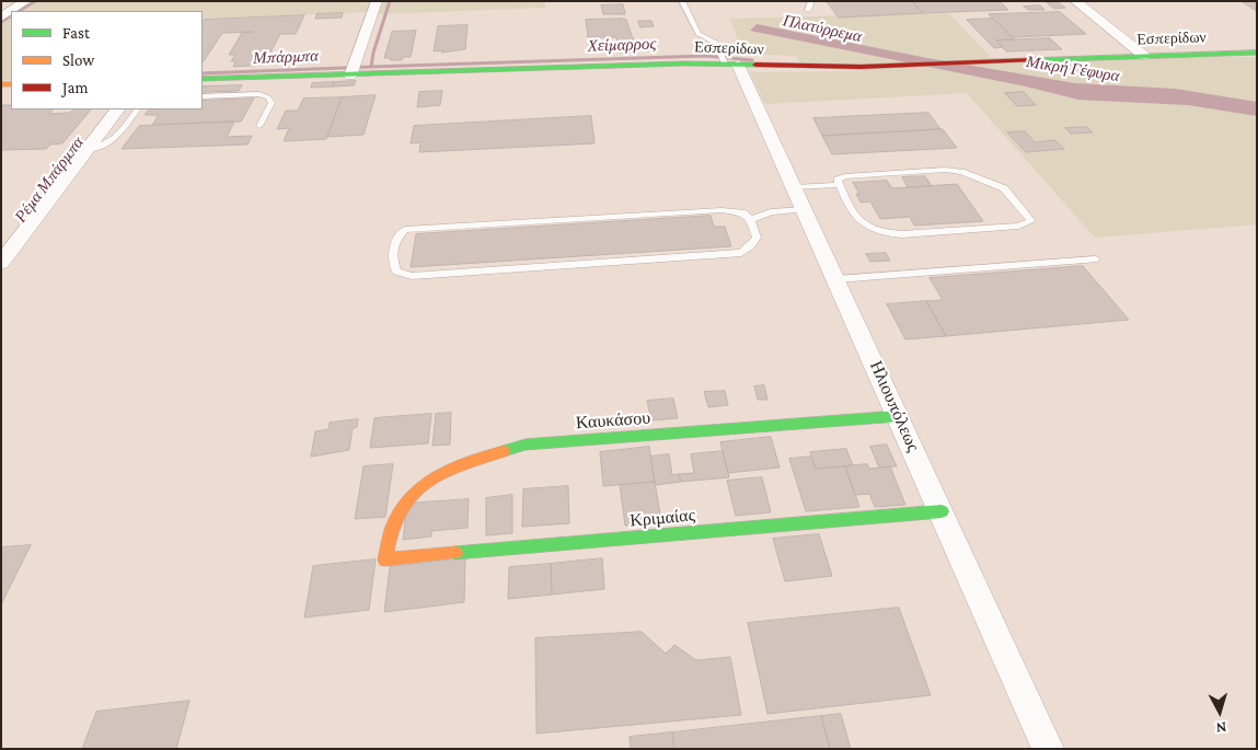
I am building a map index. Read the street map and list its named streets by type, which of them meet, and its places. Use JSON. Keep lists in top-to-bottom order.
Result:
{
  "streets": {
    "street": [
      "Εσπερίδων",
      "Ηλιουπόλεως",
      "Καυκάσου",
      "Κριμαίας"
    ]
  },
  "crossings": [
    ["Εσπερίδων", "Ηλιουπόλεως"],
    ["Ηλιουπόλεως", "Καυκάσου"],
    ["Ηλιουπόλεως", "Κριμαίας"],
    ["Καυκάσου", "Κριμαίας"]
  ],
  "water": [
    "Πλατύρρεμα",
    "Χείμαρρος",
    "Μπάρμπα",
    "Μικρή Γέφυρα",
    "Ρέμα Μπάρμπα"
  ],
  "legend": ["Fast", "Slow", "Jam"],
  "north": "bottom"
}
